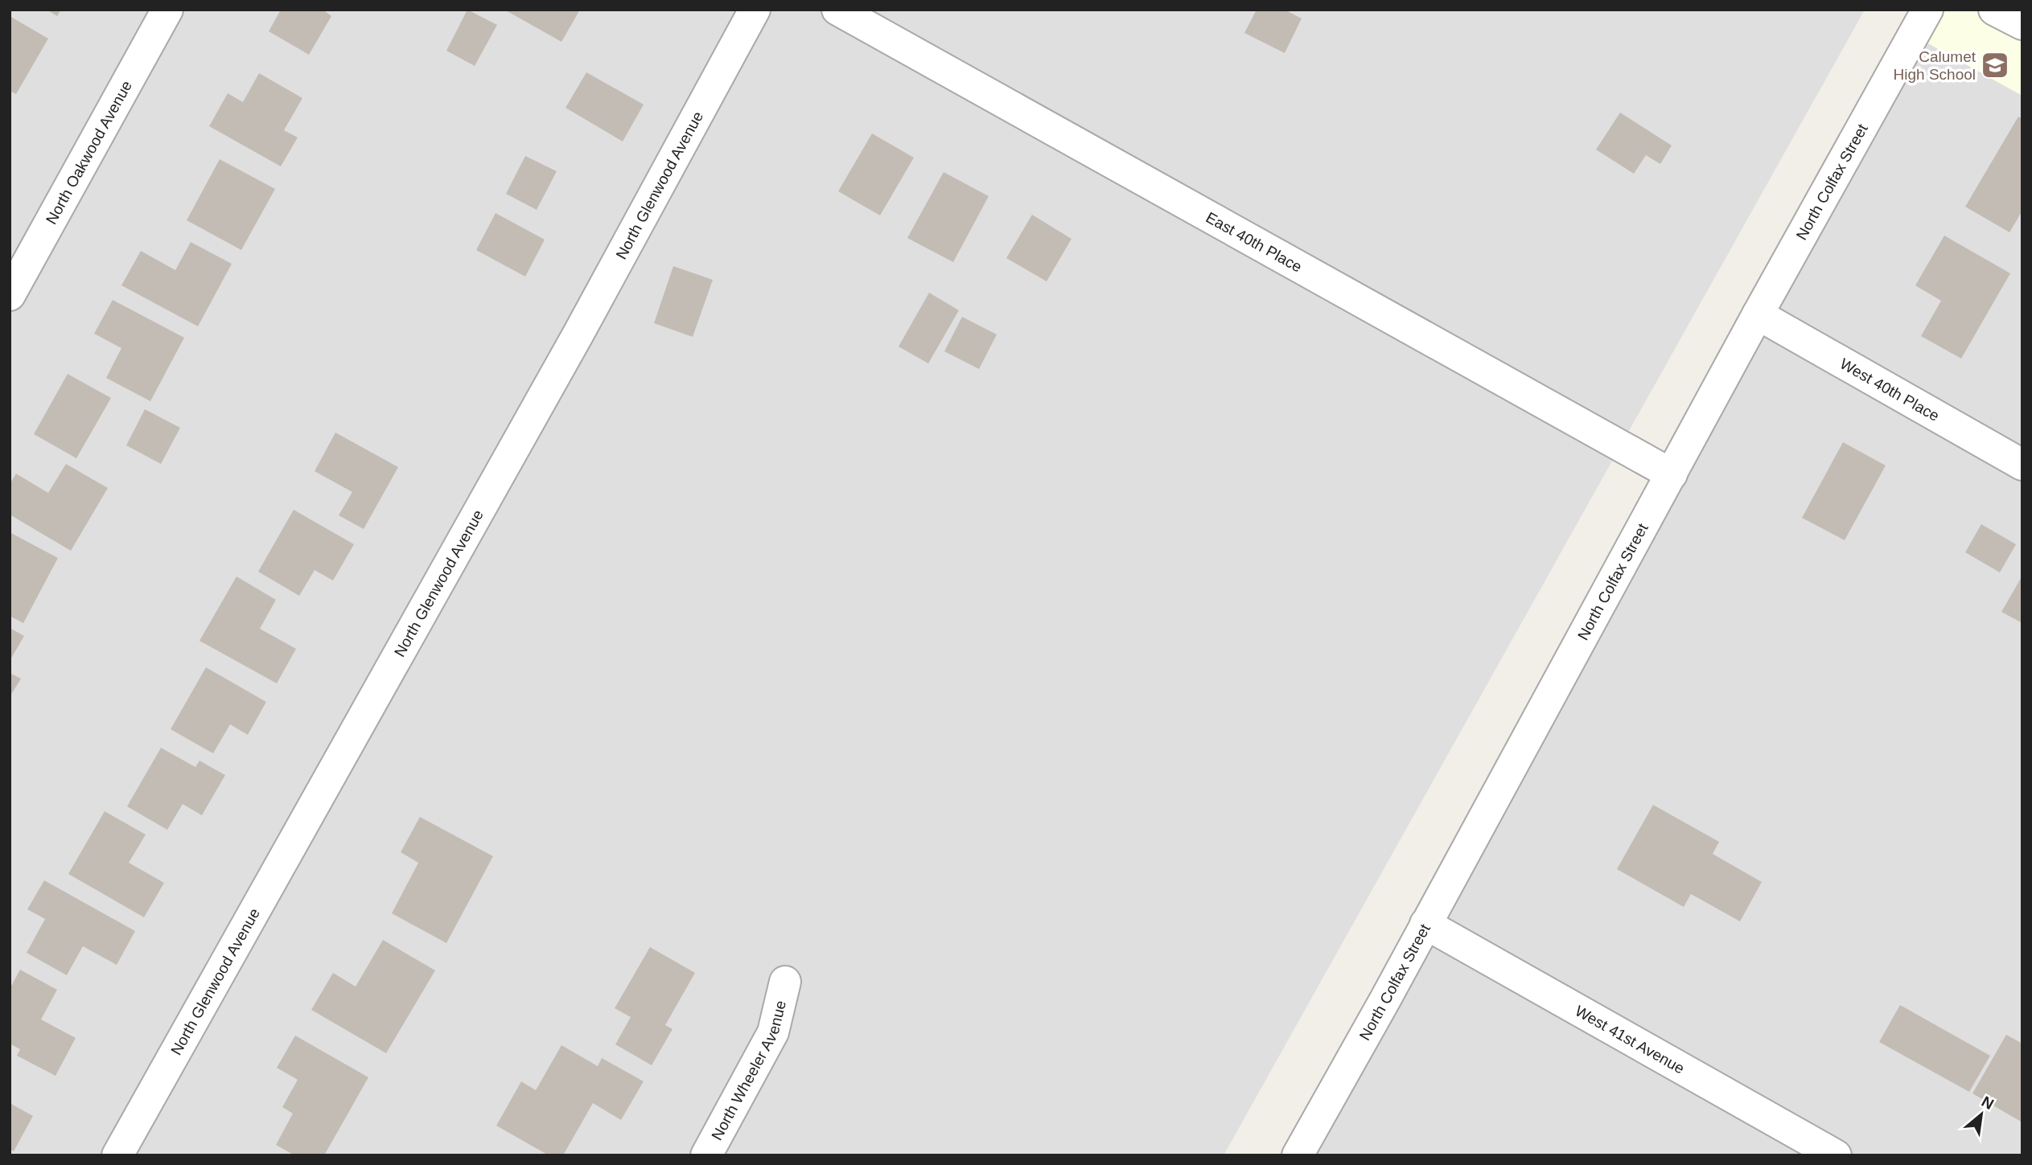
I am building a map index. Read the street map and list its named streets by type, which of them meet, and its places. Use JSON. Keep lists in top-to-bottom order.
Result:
{
  "streets": {
    "street": [
      "North Oakwood Avenue",
      "North Colfax Street",
      "North Glenwood Avenue",
      "East 40th Place",
      "West 40th Place",
      "West 41st Avenue",
      "North Wheeler Avenue"
    ]
  },
  "crossings": [
    ["North Colfax Street", "East 40th Place"],
    ["North Colfax Street", "West 40th Place"],
    ["North Colfax Street", "West 41st Avenue"]
  ],
  "places": {
    "school or university": ["Calumet High School"]
  },
  "north": "top right"
}
